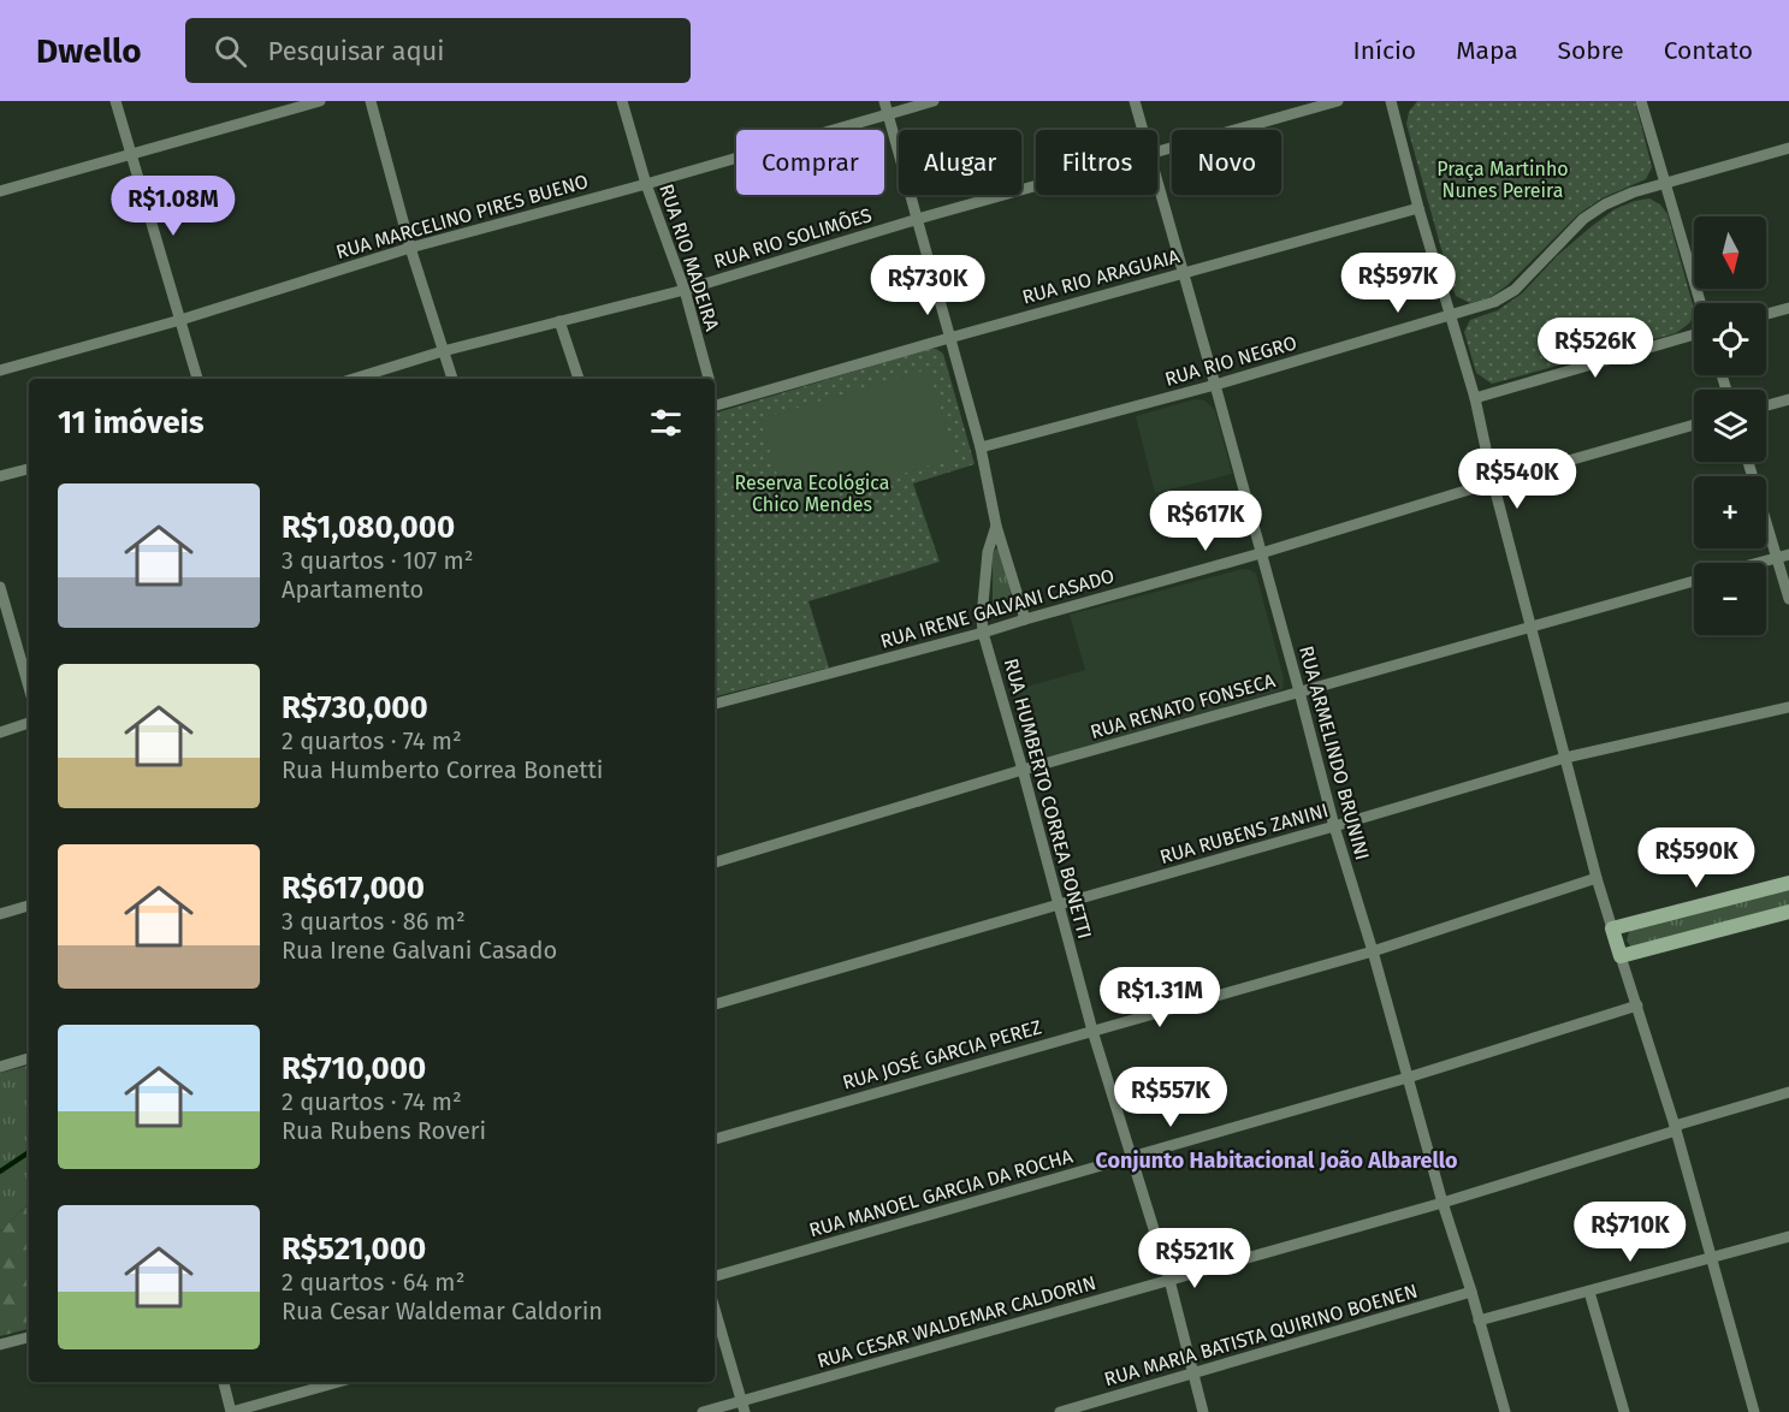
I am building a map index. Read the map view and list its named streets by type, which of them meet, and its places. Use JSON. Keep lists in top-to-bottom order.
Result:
{
  "streets": {
    "street": [
      "RUA MARCELINO PIRES BUENO",
      "RUA RIO SOLIMÕES",
      "RUA RIO MADEIRA",
      "RUA RIO ARAGUAIA",
      "RUA RIO NEGRO",
      "RUA IRENE GALVANI CASADO",
      "RUA RENATO FONSECA",
      "RUA ARMELINDO BRUNINI",
      "RUA HUMBERTO CORREA BONETTI",
      "RUA RUBENS ZANINI",
      "RUA JOSÉ GARCIA PEREZ",
      "RUA MANOEL GARCIA DA ROCHA",
      "RUA CESAR WALDEMAR CALDORIN",
      "RUA MARIA BATISTA QUIRINO BOENEN"
    ]
  },
  "crossings": [
    ["RUA MARCELINO PIRES BUENO", "RUA RIO MADEIRA"],
    ["RUA MARCELINO PIRES BUENO", "RUA HUMBERTO CORREA BONETTI"],
    ["RUA RIO SOLIMÕES", "RUA RIO MADEIRA"],
    ["RUA RIO SOLIMÕES", "RUA HUMBERTO CORREA BONETTI"],
    ["RUA RIO ARAGUAIA", "RUA ARMELINDO BRUNINI"],
    ["RUA RIO ARAGUAIA", "RUA HUMBERTO CORREA BONETTI"],
    ["RUA RIO NEGRO", "RUA ARMELINDO BRUNINI"],
    ["RUA RIO NEGRO", "RUA HUMBERTO CORREA BONETTI"],
    ["RUA IRENE GALVANI CASADO", "RUA ARMELINDO BRUNINI"],
    ["RUA IRENE GALVANI CASADO", "RUA HUMBERTO CORREA BONETTI"],
    ["RUA RENATO FONSECA", "RUA ARMELINDO BRUNINI"],
    ["RUA RENATO FONSECA", "RUA HUMBERTO CORREA BONETTI"],
    ["RUA ARMELINDO BRUNINI", "RUA RUBENS ZANINI"],
    ["RUA ARMELINDO BRUNINI", "RUA JOSÉ GARCIA PEREZ"],
    ["RUA ARMELINDO BRUNINI", "RUA MANOEL GARCIA DA ROCHA"],
    ["RUA ARMELINDO BRUNINI", "RUA CESAR WALDEMAR CALDORIN"],
    ["RUA ARMELINDO BRUNINI", "RUA MARIA BATISTA QUIRINO BOENEN"],
    ["RUA HUMBERTO CORREA BONETTI", "RUA RUBENS ZANINI"],
    ["RUA HUMBERTO CORREA BONETTI", "RUA JOSÉ GARCIA PEREZ"],
    ["RUA HUMBERTO CORREA BONETTI", "RUA MANOEL GARCIA DA ROCHA"],
    ["RUA HUMBERTO CORREA BONETTI", "RUA CESAR WALDEMAR CALDORIN"],
    ["RUA HUMBERTO CORREA BONETTI", "RUA MARIA BATISTA QUIRINO BOENEN"]
  ],
  "districts": ["Conjunto Habitacional João Albarello"],
  "parks": ["Praça Martinho Nunes Pereira", "Reserva Ecológica Chico Mendes"],
  "north": "bottom",
  "page": {
    "header": "Dwello",
    "search": "Pesquisar aqui",
    "nav": [
      "Início",
      "Mapa",
      "Sobre",
      "Contato"
    ],
    "chip": [
      "Comprar",
      "Alugar",
      "Filtros",
      "Novo"
    ],
    "price": [
      "R$1.08M",
      "R$597K",
      "R$730K",
      "R$526K",
      "R$540K",
      "R$617K",
      "R$590K",
      "R$1.31M",
      "R$557K",
      "R$710K",
      "R$521K"
    ],
    "map_buttons": ["+", "−"],
    "heading": "11 imóveis",
    "list": [
      {
        "name": "R$1,080,000",
        "note": "3 quartos · 107 m² · Apartamento"
      },
      {
        "name": "R$730,000",
        "note": "2 quartos · 74 m² · Rua Humberto Correa Bonetti"
      },
      {
        "name": "R$617,000",
        "note": "3 quartos · 86 m² · Rua Irene Galvani Casado"
      },
      {
        "name": "R$710,000",
        "note": "2 quartos · 74 m² · Rua Rubens Roveri"
      },
      {
        "name": "R$521,000",
        "note": "2 quartos · 64 m² · Rua Cesar Waldemar Caldorin"
      }
    ]
  }
}
